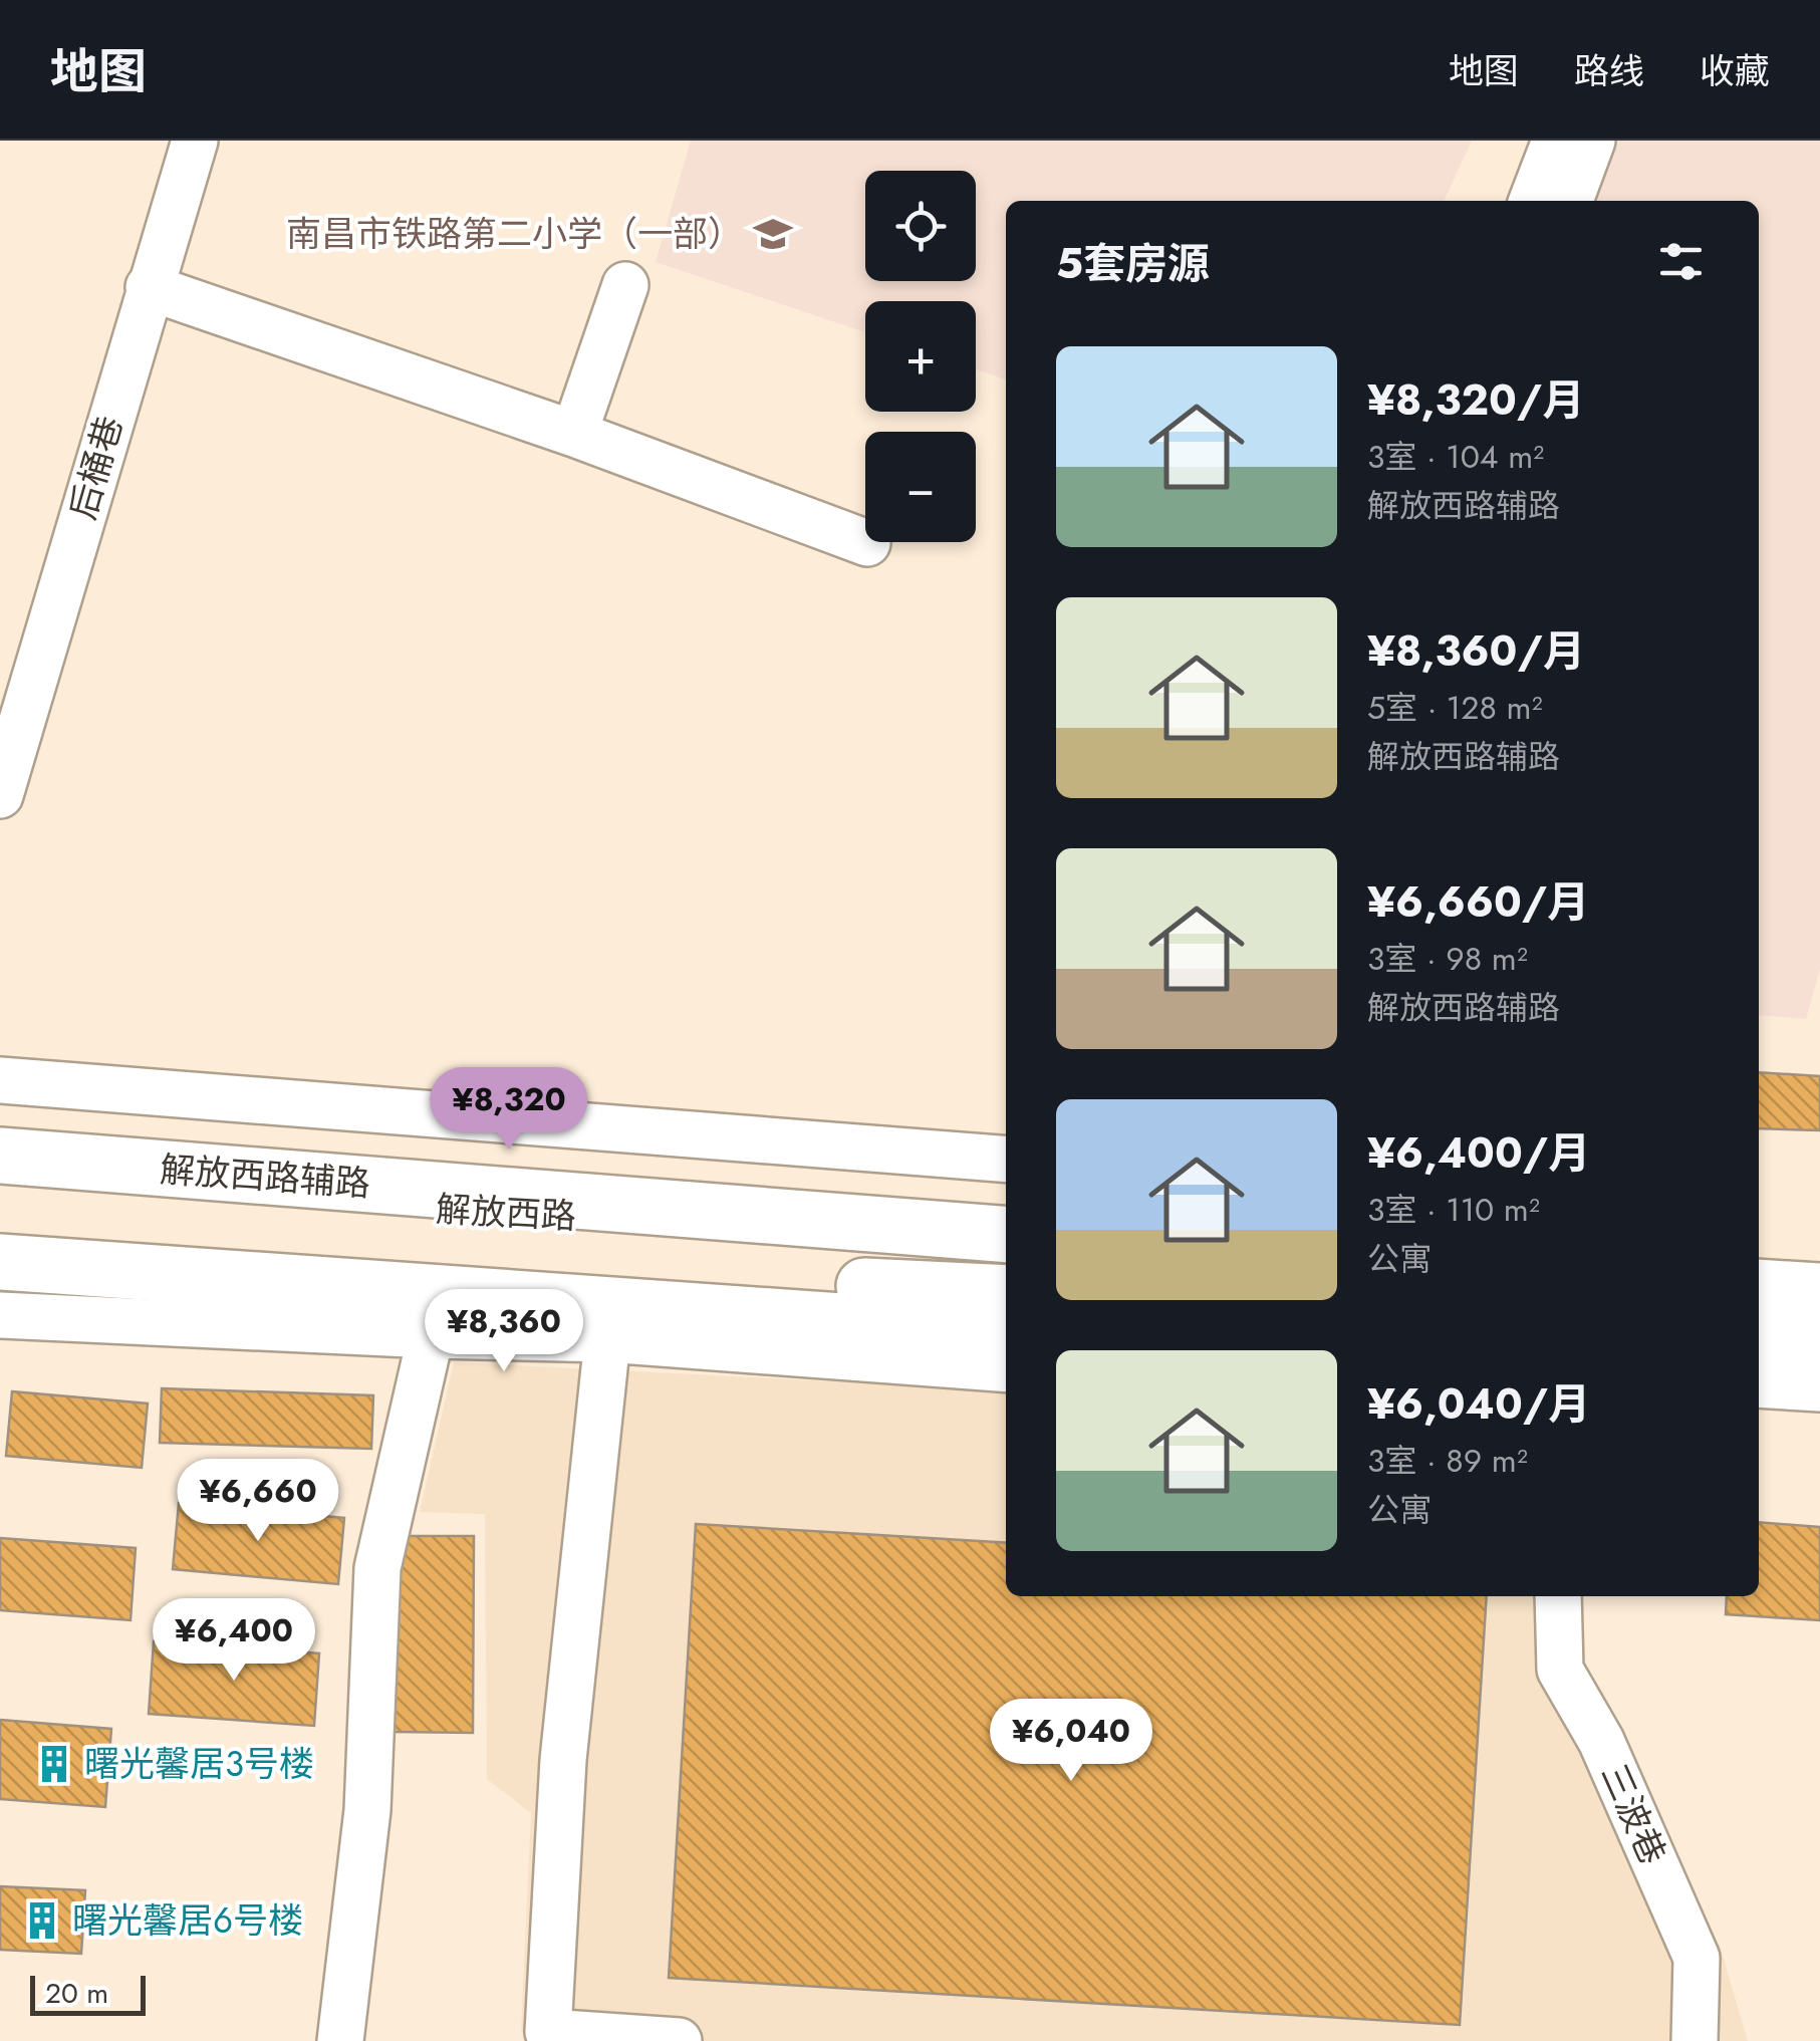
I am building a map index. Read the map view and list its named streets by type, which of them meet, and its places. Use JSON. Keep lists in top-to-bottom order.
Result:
{
  "streets": {
    "main road": ["解放西路辅路", "解放西路"],
    "street": ["后桶巷", "三波巷"]
  },
  "places": {
    "school or university": ["南昌市铁路第二小学（一部）"],
    "building": ["曙光馨居3号楼", "曙光馨居6号楼"]
  },
  "scale_bar": "20 m",
  "page": {
    "header": "地图",
    "nav": ["地图", "路线", "收藏"],
    "map_buttons": ["+", "−"],
    "heading": "5套房源",
    "list": [
      {
        "name": "¥8,320/月",
        "note": "3室 · 104 m² · 解放西路辅路"
      },
      {
        "name": "¥8,360/月",
        "note": "5室 · 128 m² · 解放西路辅路"
      },
      {
        "name": "¥6,660/月",
        "note": "3室 · 98 m² · 解放西路辅路"
      },
      {
        "name": "¥6,400/月",
        "note": "3室 · 110 m² · 公寓"
      },
      {
        "name": "¥6,040/月",
        "note": "3室 · 89 m² · 公寓"
      }
    ],
    "price": [
      "¥8,320",
      "¥8,360",
      "¥6,660",
      "¥6,400",
      "¥6,040"
    ],
    "scale": "20 m"
  }
}
